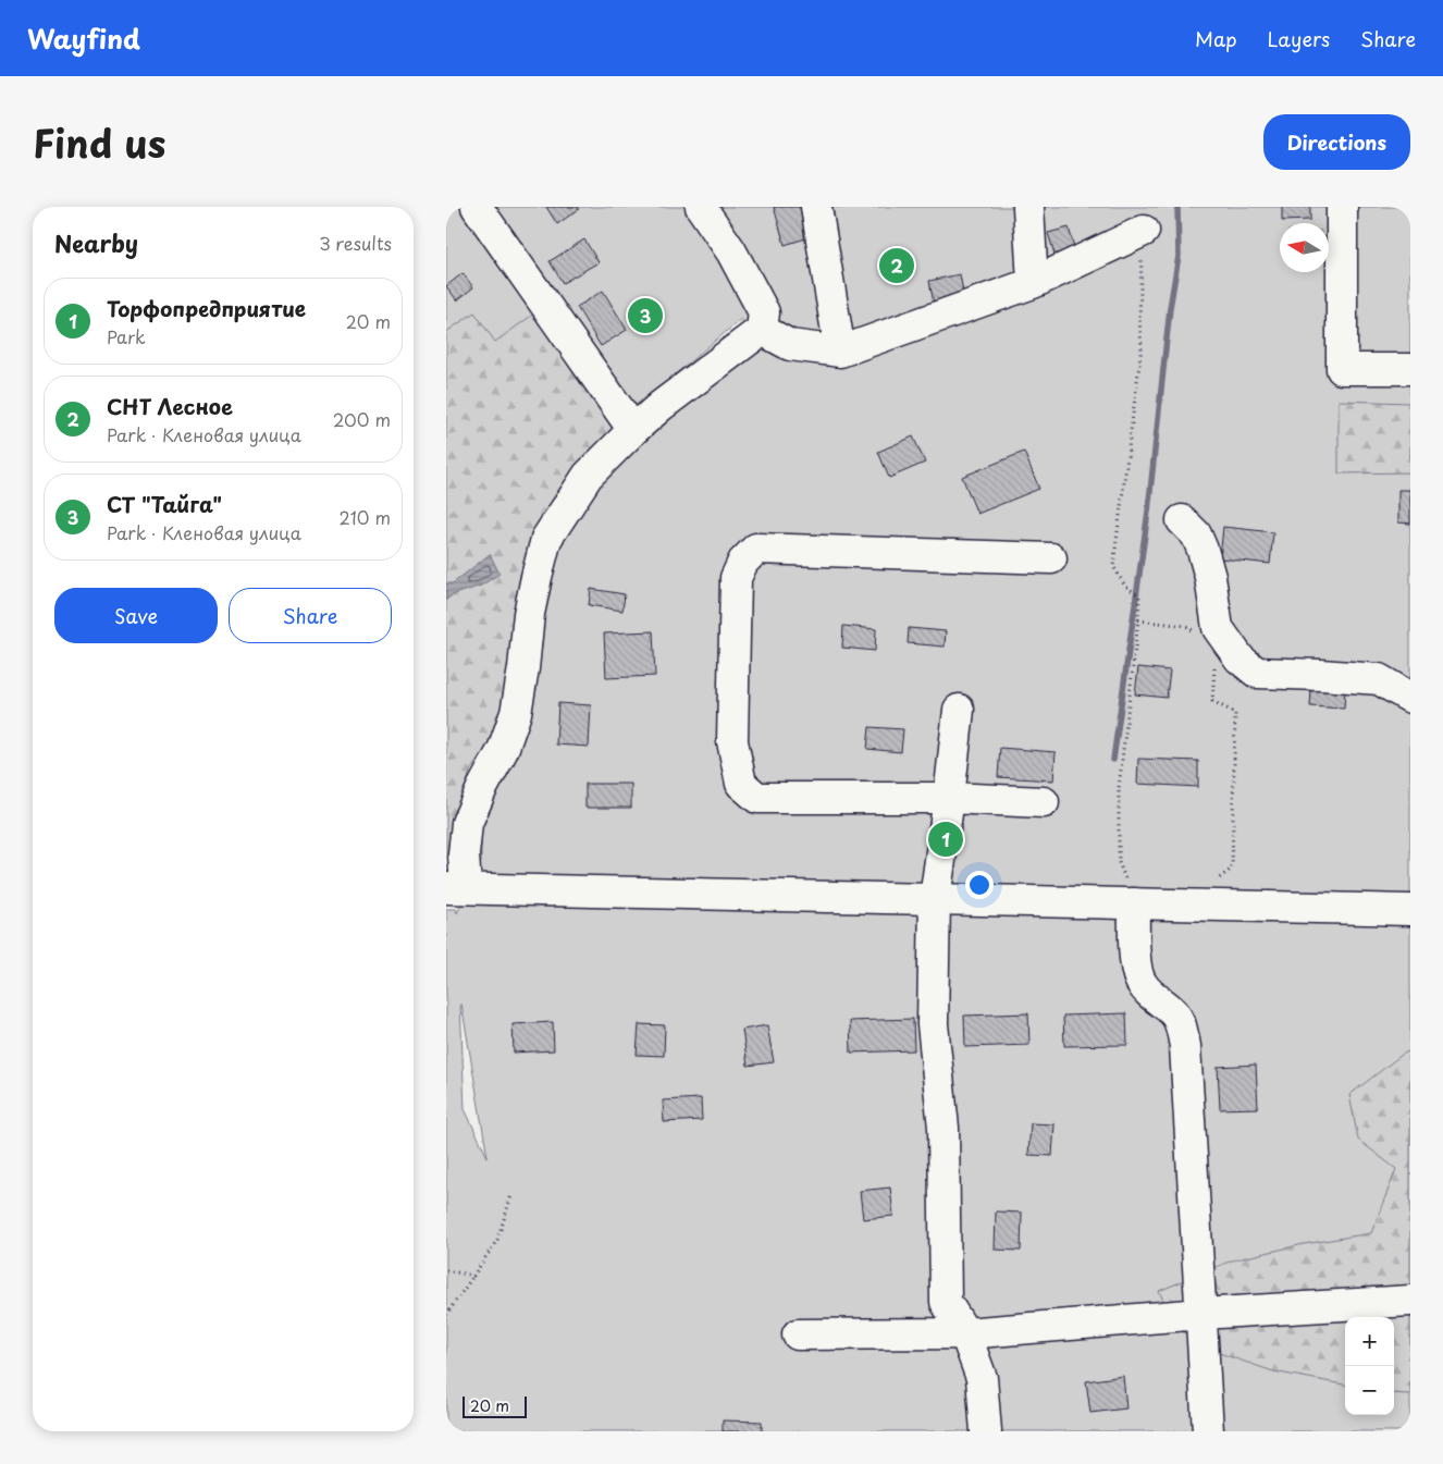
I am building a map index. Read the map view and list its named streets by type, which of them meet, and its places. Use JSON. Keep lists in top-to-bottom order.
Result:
{
  "scale_bar": "20 m",
  "north": "left",
  "page": {
    "header": "Wayfind",
    "nav": ["Map", "Layers", "Share"],
    "title": "Find us",
    "buttons": [
      "Directions",
      ["Save", "Share"]
    ],
    "heading": ["Nearby", "3 results"],
    "pins": ["2", "3", "1"],
    "list": [
      {
        "mark": "1",
        "name": "Торфопредприятие",
        "note": "Park",
        "value": "20 m"
      },
      {
        "mark": "2",
        "name": "СНТ Лесное",
        "note": "Park · Кленовая улица",
        "value": "200 m"
      },
      {
        "mark": "3",
        "name": "СТ \"Тайга\"",
        "note": "Park · Кленовая улица",
        "value": "210 m"
      }
    ],
    "map_buttons": ["+", "−"],
    "scale": "20 m"
  }
}
